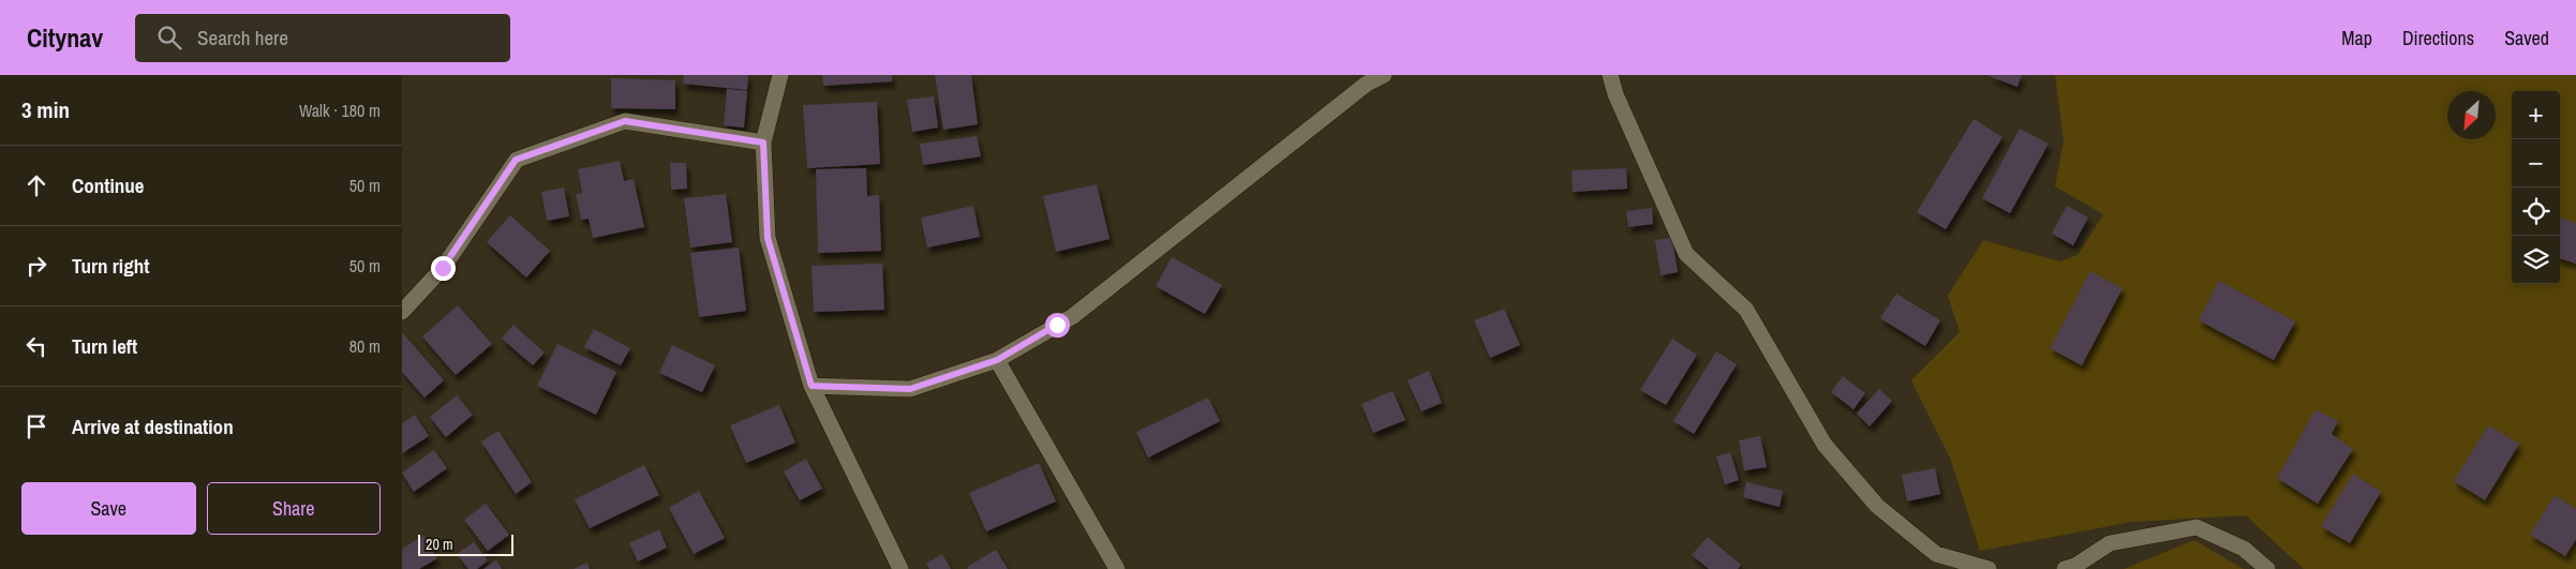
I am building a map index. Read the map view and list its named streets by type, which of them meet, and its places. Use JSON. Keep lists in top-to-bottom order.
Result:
{
  "scale_bar": "20 m",
  "north": "bottom left",
  "page": {
    "header": "Citynav",
    "search": "Search here",
    "nav": ["Map", "Directions", "Saved"],
    "heading": ["3 min", "Walk · 180 m"],
    "map_buttons": ["+", "−"],
    "list": [
      ["Continue", "50 m"],
      ["Turn right", "50 m"],
      ["Turn left", "80 m"],
      "Arrive at destination"
    ],
    "buttons": ["Save", "Share"],
    "scale": "20 m"
  }
}
